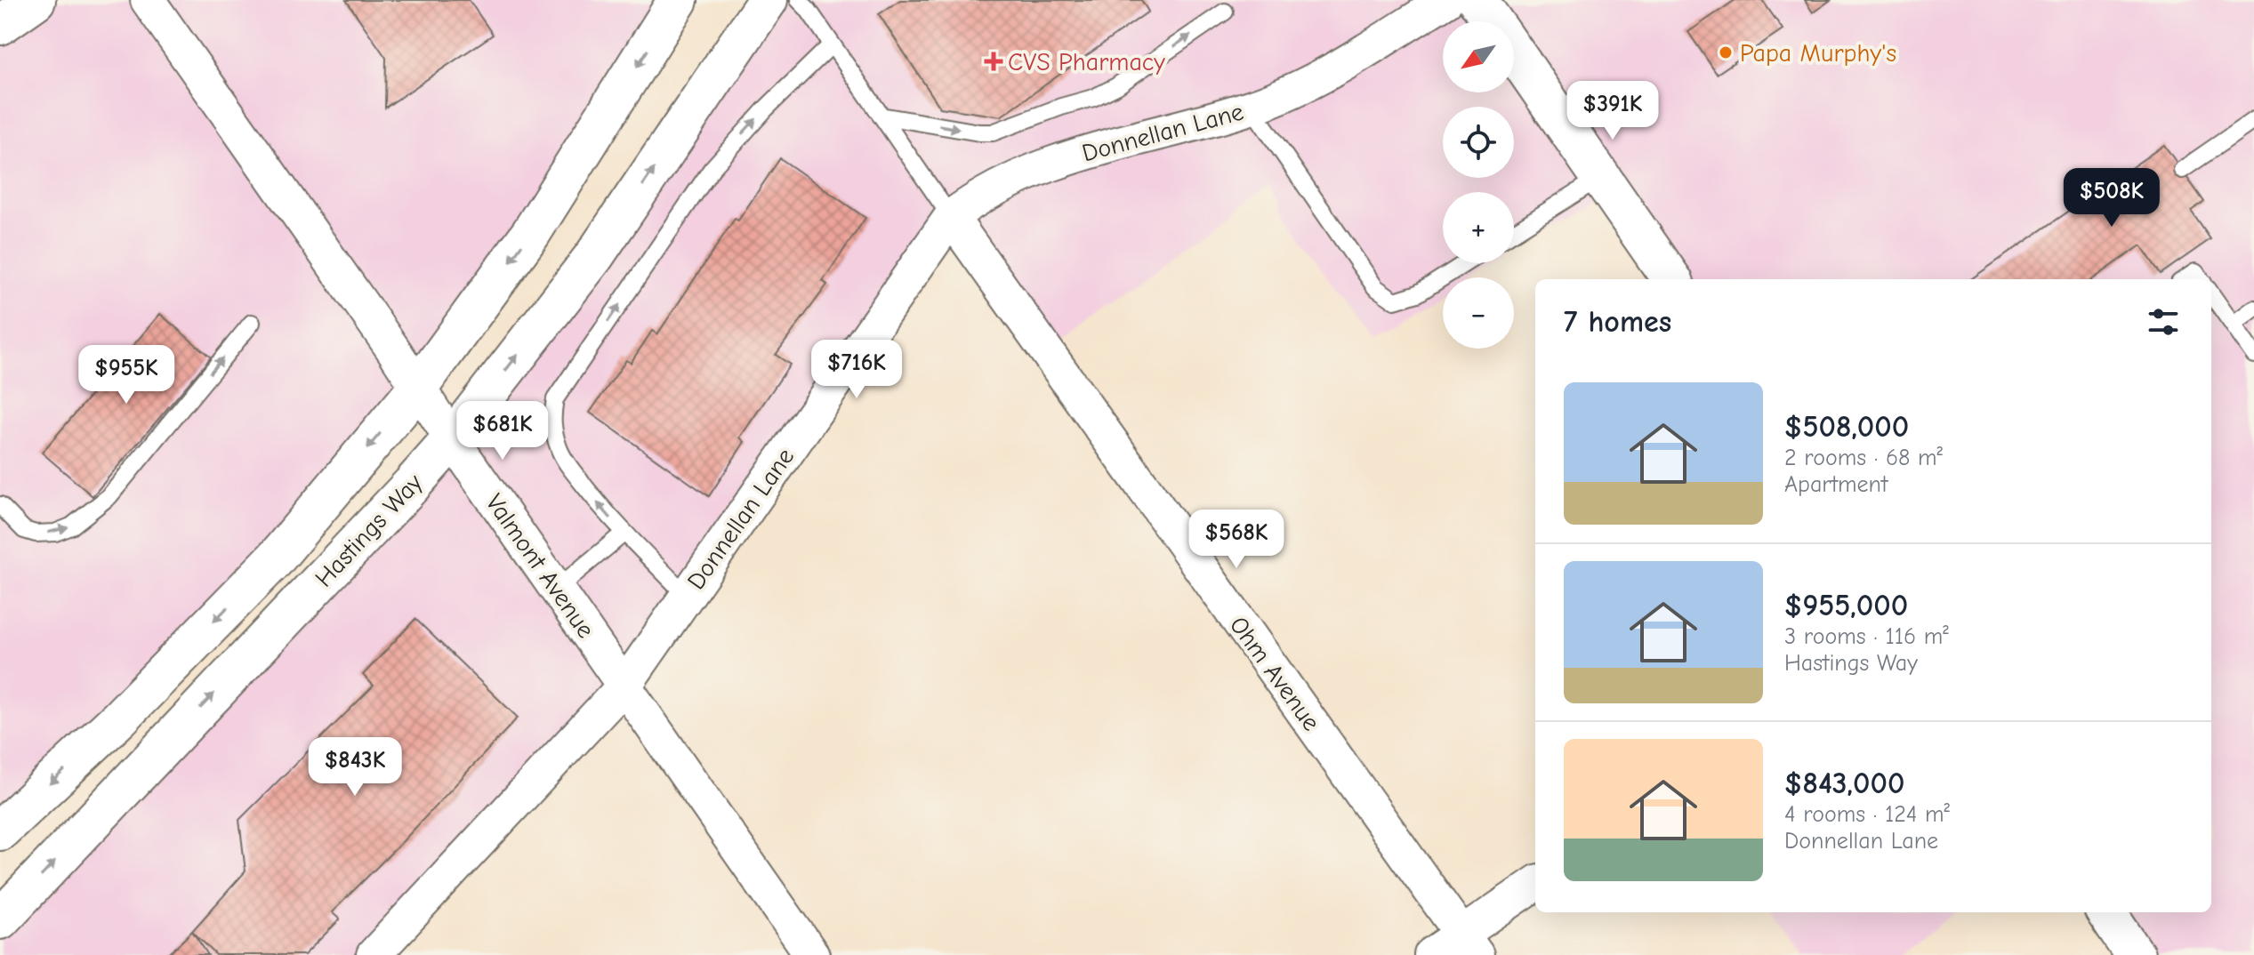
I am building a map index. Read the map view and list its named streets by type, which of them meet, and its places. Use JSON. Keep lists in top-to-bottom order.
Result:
{
  "streets": {
    "main road": ["Hastings Way"],
    "street": ["Donnellan Lane", "Valmont Avenue", "Ohm Avenue"]
  },
  "crossings": [
    ["Donnellan Lane", "Valmont Avenue"],
    ["Donnellan Lane", "Ohm Avenue"],
    ["Hastings Way", "Valmont Avenue"]
  ],
  "places": {
    "other": ["Papa Murphy's"],
    "health": ["CVS Pharmacy"]
  },
  "north": "bottom left",
  "page": {
    "map_buttons": ["+", "−"],
    "price": [
      "$391K",
      "$508K",
      "$716K",
      "$955K",
      "$681K",
      "$568K",
      "$843K"
    ],
    "heading": "7 homes",
    "list": [
      {
        "name": "$508,000",
        "note": "2 rooms · 68 m² · Apartment"
      },
      {
        "name": "$955,000",
        "note": "3 rooms · 116 m² · Hastings Way"
      },
      {
        "name": "$843,000",
        "note": "4 rooms · 124 m² · Donnellan Lane"
      }
    ]
  }
}
